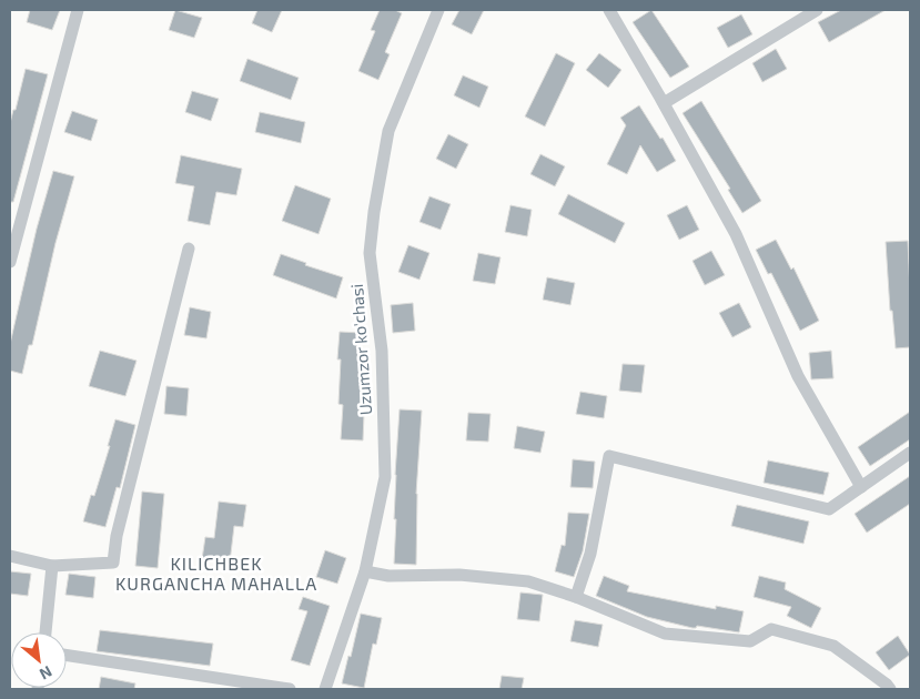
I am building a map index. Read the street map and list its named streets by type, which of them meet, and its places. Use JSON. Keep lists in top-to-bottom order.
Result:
{
  "streets": {
    "street": ["Uzumzor ko'chasi"]
  },
  "districts": ["KILICHBEK KURGANCHA MAHALLA"],
  "north": "bottom right"
}
